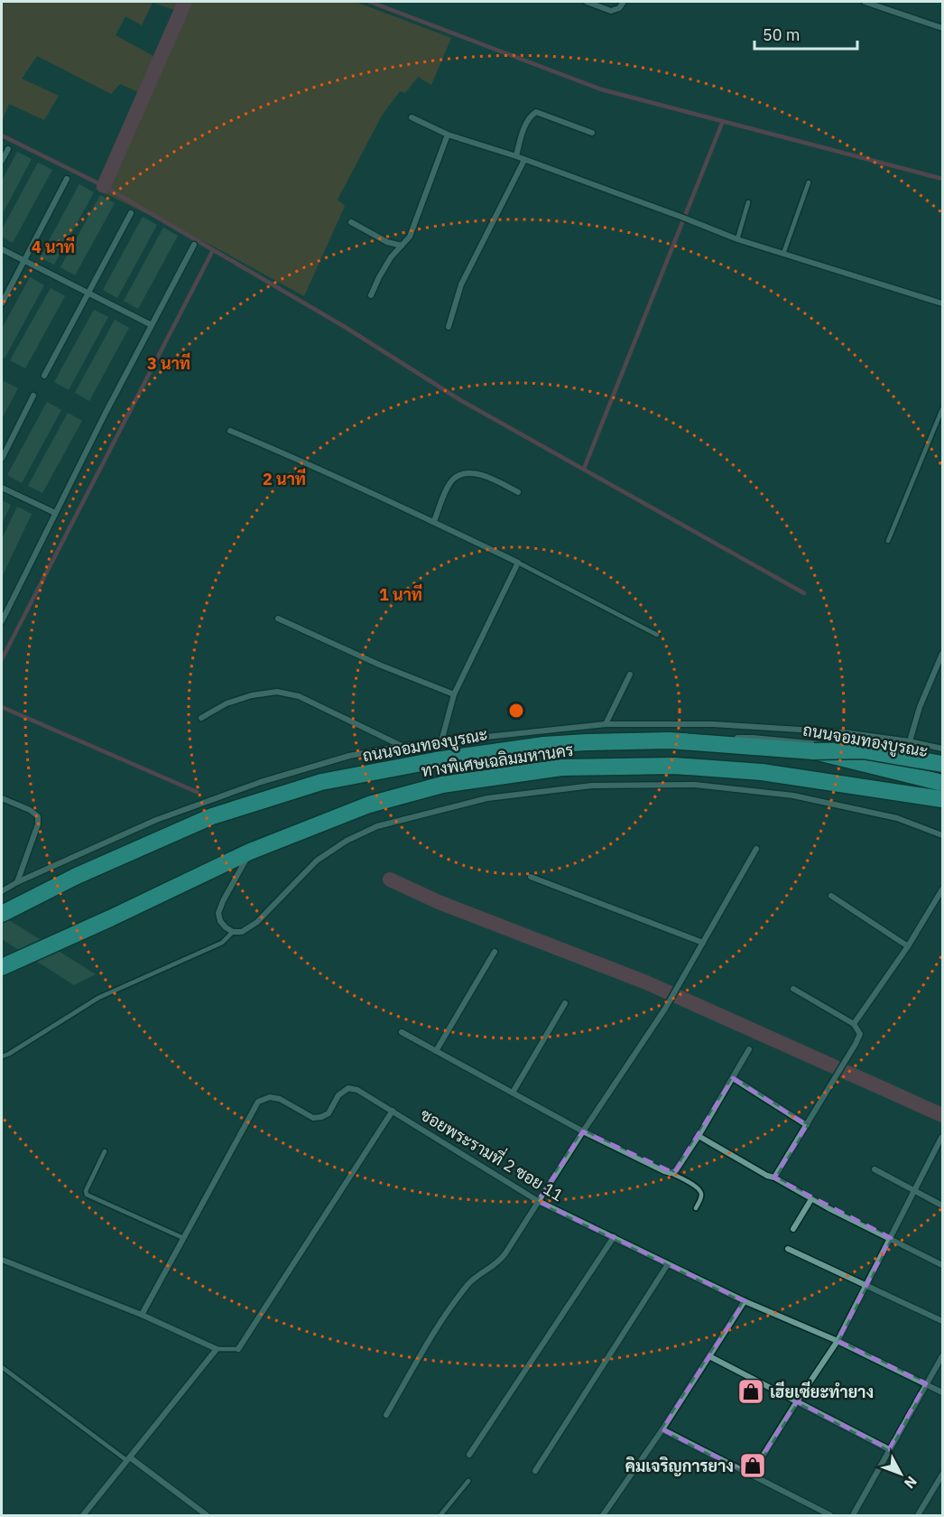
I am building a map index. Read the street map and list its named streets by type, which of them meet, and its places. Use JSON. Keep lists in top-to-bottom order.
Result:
{
  "streets": {
    "highway": ["ทางพิเศษเฉลิมมหานคร"],
    "street": ["ถนนจอมทองบูรณะ", "ซอยพระรามที่ 2 ซอย 11"]
  },
  "places": {
    "shop": ["เฮียเซียะทำยาง", "คิมเจริญการยาง"]
  },
  "scale_bar": "50 m",
  "north": "bottom right",
  "rings": [
    "4 นาที",
    "3 นาที",
    "2 นาที",
    "1 นาที"
  ]
}
